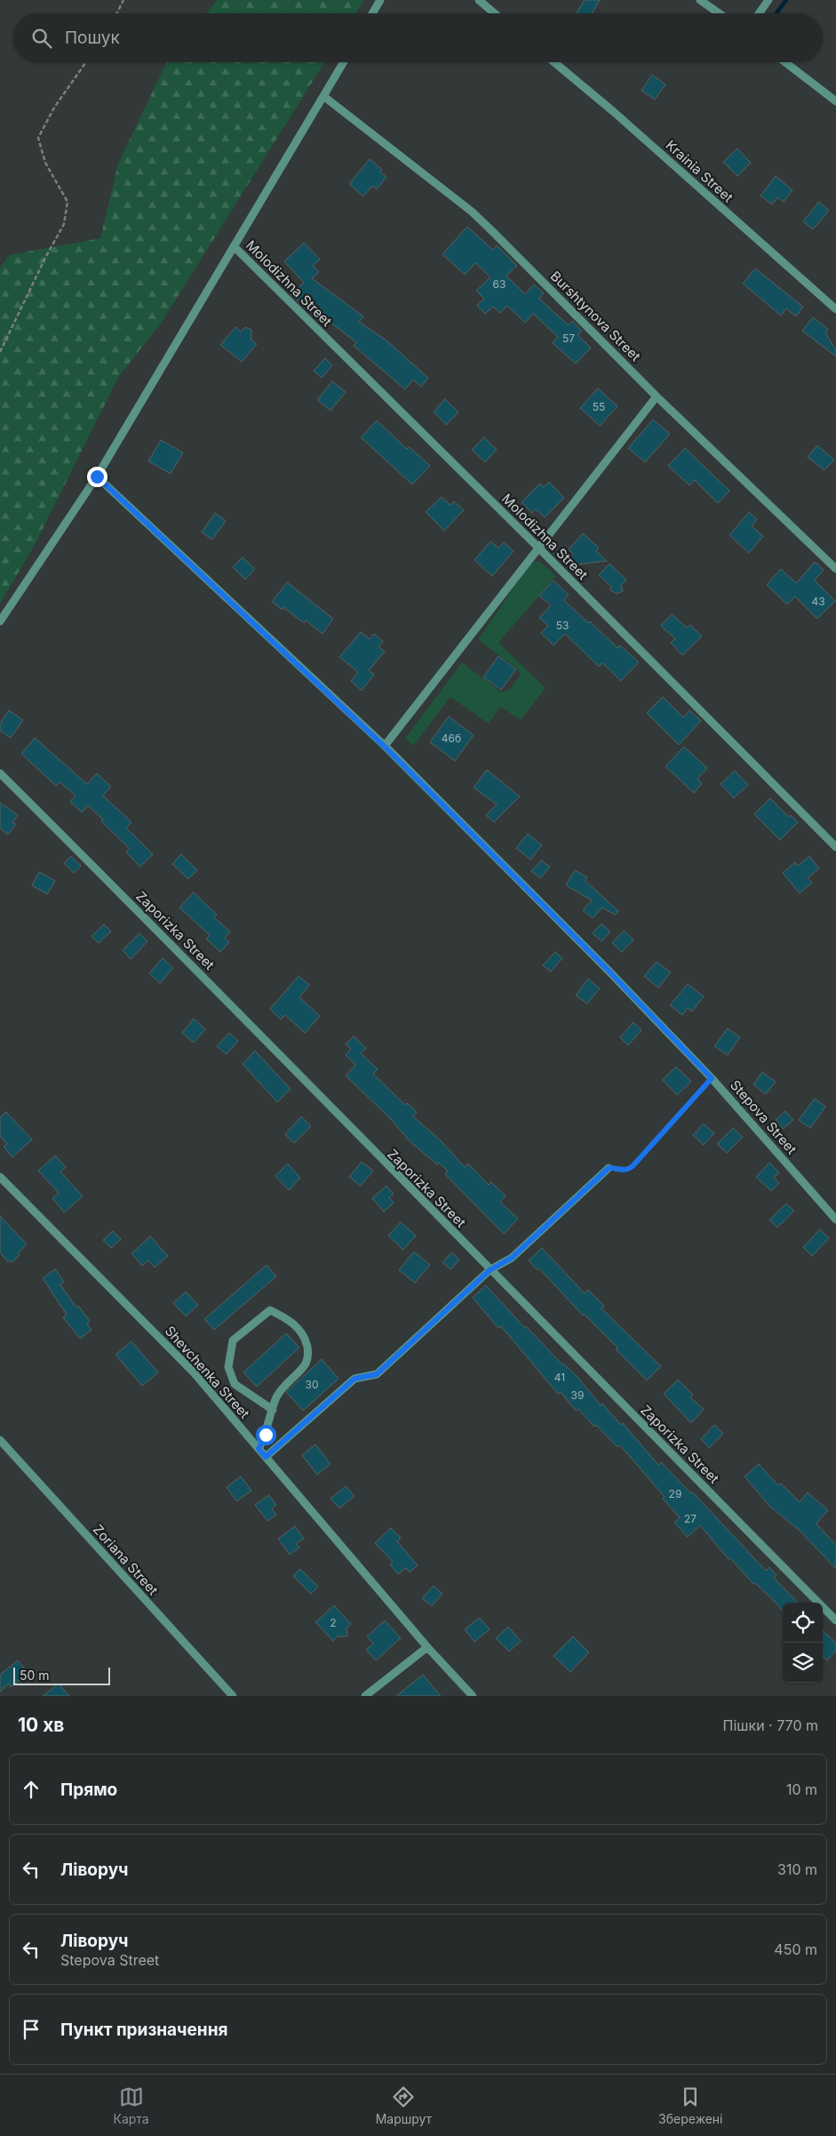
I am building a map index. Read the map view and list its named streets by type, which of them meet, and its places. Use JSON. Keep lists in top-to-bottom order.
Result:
{
  "streets": {
    "street": [
      "Krainia Street",
      "Molodizhna Street",
      "Burshtynova Street",
      "Zaporizka Street",
      "Stepova Street",
      "Shevchenka Street",
      "Zoriana Street"
    ]
  },
  "house_numbers": [
    "63",
    "57",
    "55",
    "43",
    "53",
    "46б",
    "41",
    "30",
    "39",
    "29",
    "27",
    "2"
  ],
  "scale_bar": "50 m",
  "page": {
    "search": "Пошук",
    "scale": "50 m",
    "heading": ["10 хв", "Пішки · 770 m"],
    "list": [
      ["Прямо", "10 m"],
      ["Ліворуч", "310 m"],
      ["Ліворуч", "Stepova Street", "450 m"],
      "Пункт призначення"
    ],
    "nav": ["Карта", "Маршрут", "Збережені"]
  }
}
